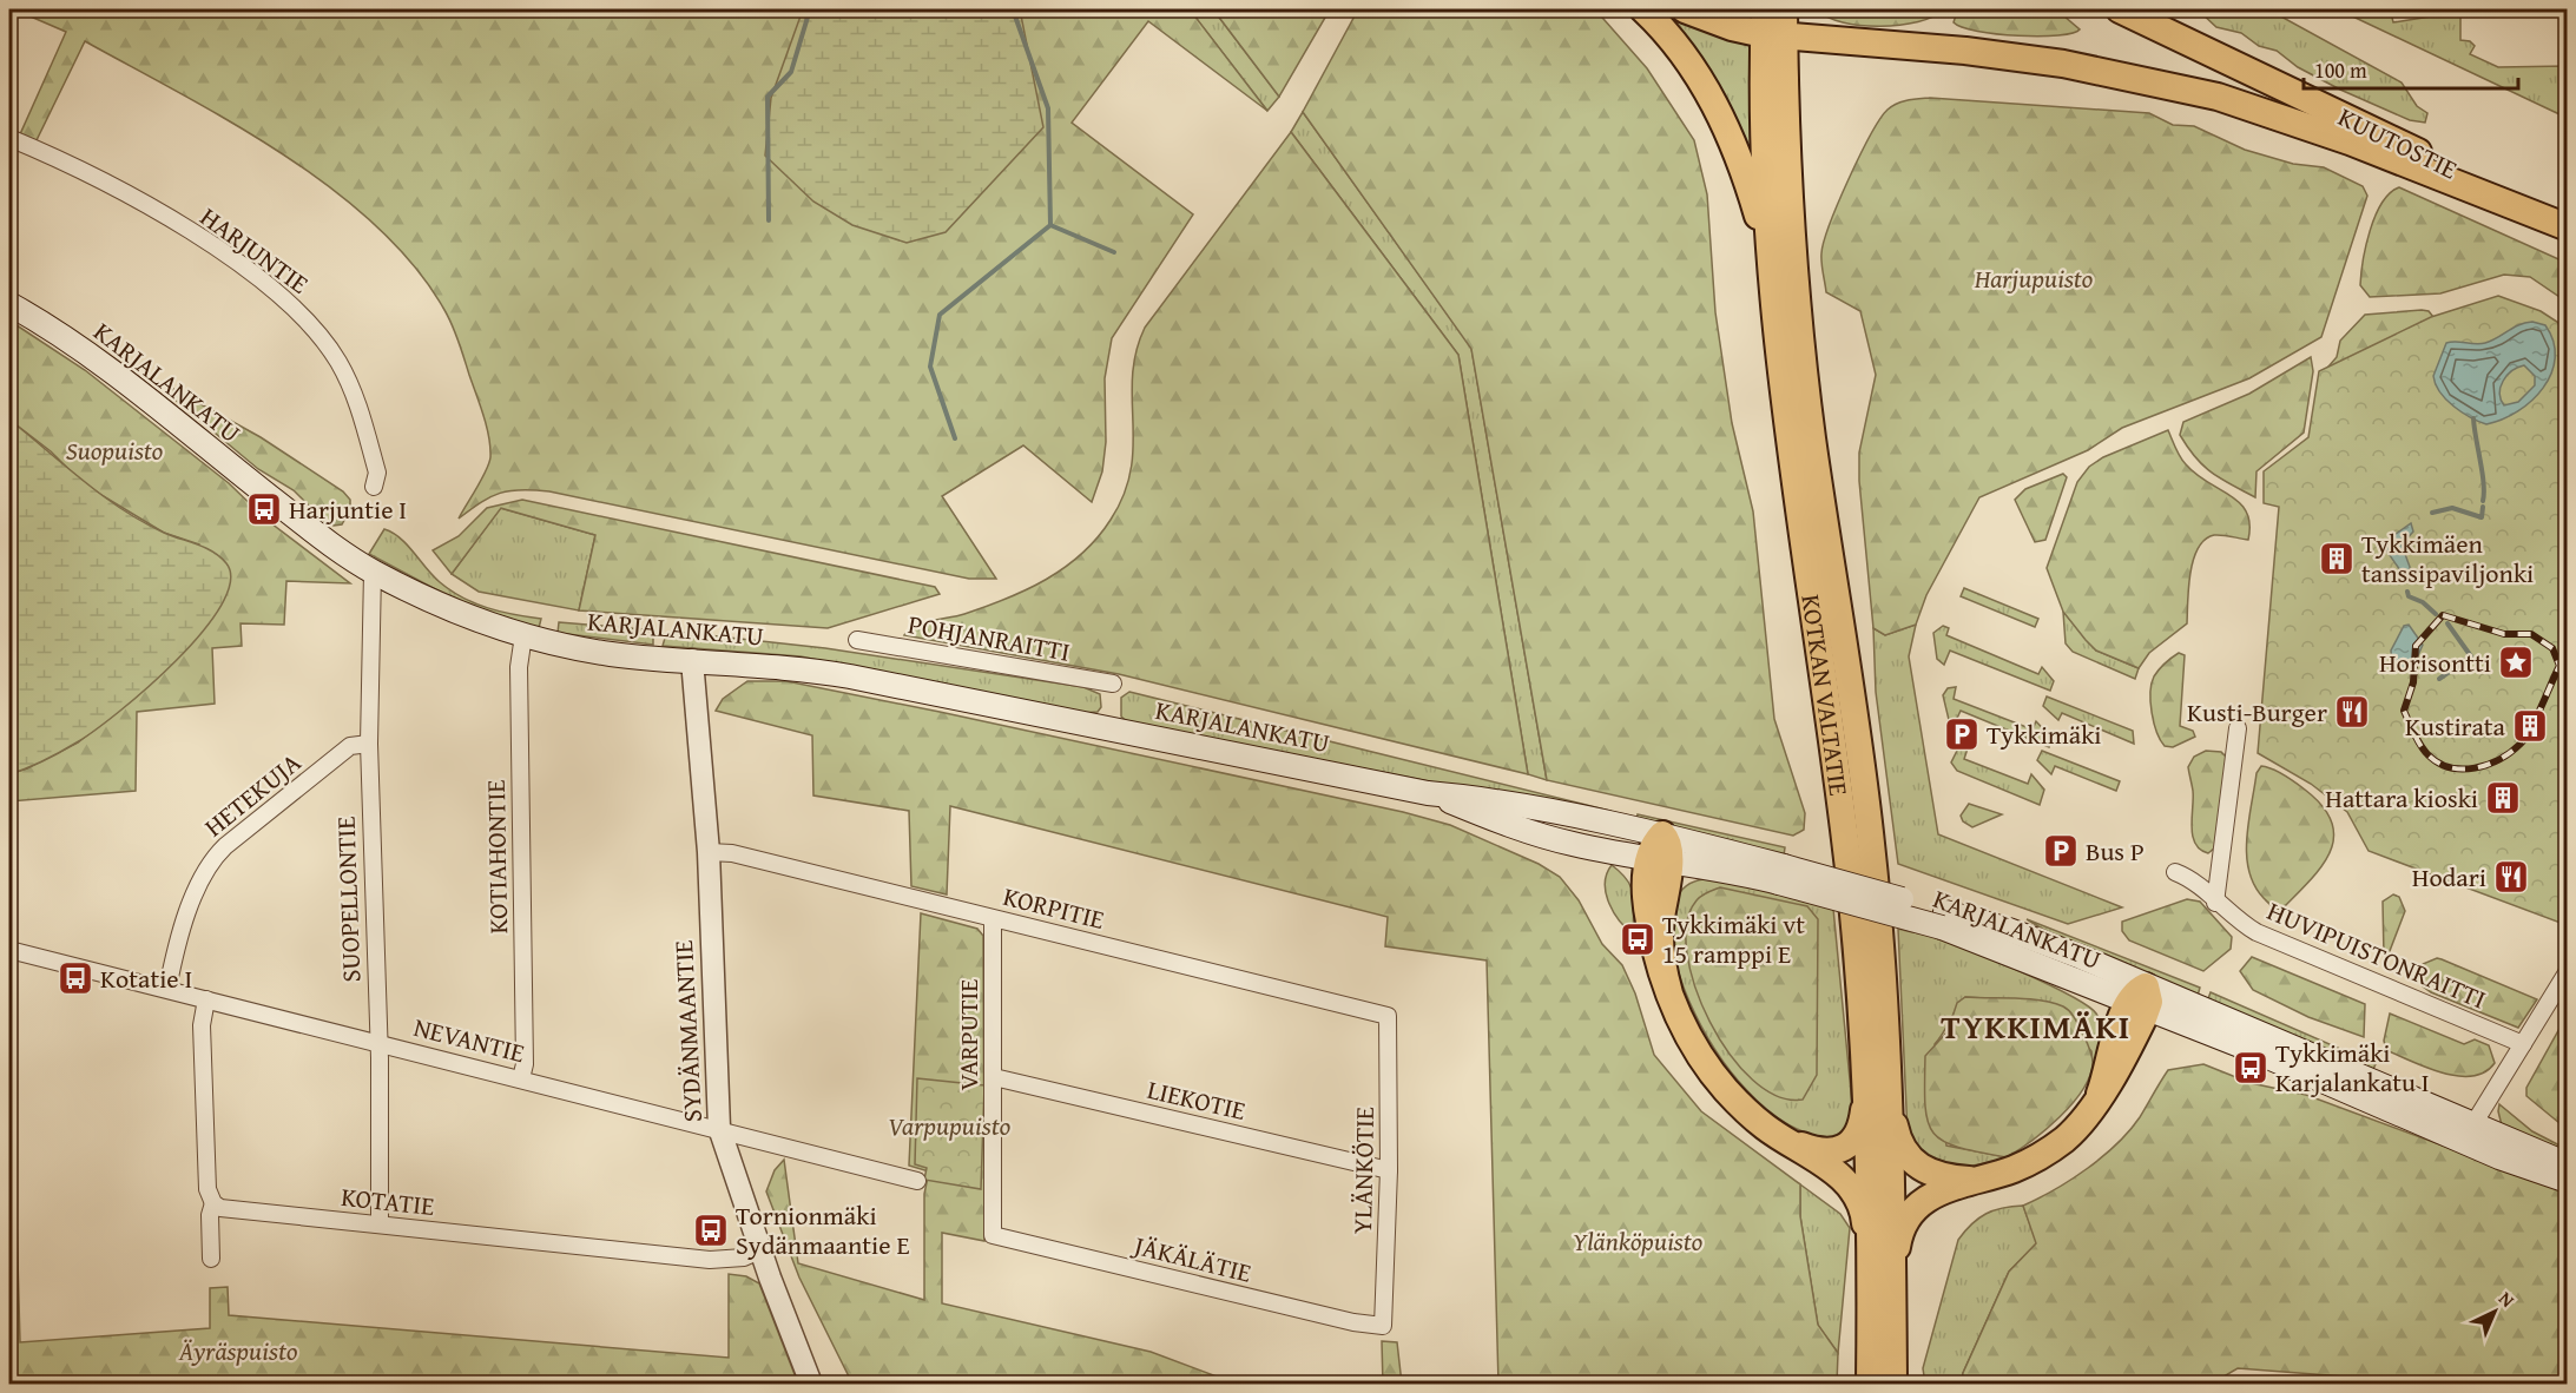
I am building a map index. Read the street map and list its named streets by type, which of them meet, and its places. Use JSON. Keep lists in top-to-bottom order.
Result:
{
  "streets": {
    "highway": ["KUUTOSTIE", "KOTKAN VALTATIE"],
    "main road": ["KARJALANKATU"],
    "street": [
      "HARJUNTIE",
      "POHJANRAITTI",
      "HETEKUJA",
      "KOTIAHONTIE",
      "SUOPELLONTIE",
      "KORPITIE",
      "HUVIPUISTONRAITTI",
      "SYDÄNMAANTIE",
      "VARPUTIE",
      "NEVANTIE",
      "LIEKOTIE",
      "YLÄNKÖTIE",
      "KOTATIE",
      "JÄKÄLÄTIE"
    ]
  },
  "crossings": [
    ["KARJALANKATU", "KOTIAHONTIE"],
    ["KARJALANKATU", "SUOPELLONTIE"],
    ["KARJALANKATU", "SYDÄNMAANTIE"],
    ["HETEKUJA", "SUOPELLONTIE"],
    ["HETEKUJA", "NEVANTIE"],
    ["KOTIAHONTIE", "NEVANTIE"],
    ["SUOPELLONTIE", "NEVANTIE"],
    ["SUOPELLONTIE", "KOTATIE"],
    ["KORPITIE", "SYDÄNMAANTIE"],
    ["KORPITIE", "VARPUTIE"],
    ["KORPITIE", "YLÄNKÖTIE"],
    ["SYDÄNMAANTIE", "NEVANTIE"],
    ["SYDÄNMAANTIE", "KOTATIE"],
    ["VARPUTIE", "LIEKOTIE"],
    ["VARPUTIE", "JÄKÄLÄTIE"],
    ["LIEKOTIE", "YLÄNKÖTIE"],
    ["YLÄNKÖTIE", "JÄKÄLÄTIE"]
  ],
  "districts": ["TYKKIMÄKI"],
  "parks": [
    "Harjupuisto",
    "Suopuisto",
    "Varpupuisto",
    "Ylänköpuisto",
    "Äyräspuisto"
  ],
  "places": {
    "bus stop": [
      "Harjuntie I",
      "Tykkimäki vt 15 ramppi E",
      "Kotatie I",
      "Tykkimäki Karjalankatu I",
      "Tornionmäki Sydänmaantie E"
    ],
    "building": ["Tykkimäen tanssipaviljonki", "Kustirata", "Hattara kioski"],
    "place": ["Horisontti"],
    "restaurant": ["Kusti-Burger", "Hodari"],
    "parking": ["Tykkimäki", "Bus P"]
  },
  "scale_bar": "100 m",
  "north": "top right"
}
